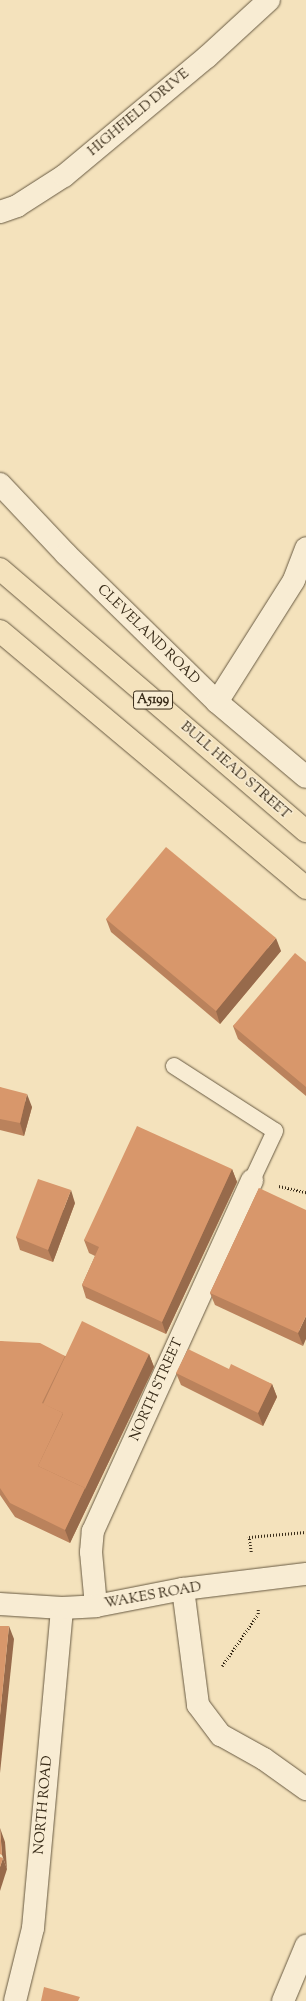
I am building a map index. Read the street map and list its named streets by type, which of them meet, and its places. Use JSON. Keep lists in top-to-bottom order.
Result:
{
  "streets": {
    "main road": ["A5199", "BULL HEAD STREET"],
    "street": [
      "HIGHFIELD DRIVE",
      "CLEVELAND ROAD",
      "NORTH STREET",
      "WAKES ROAD",
      "NORTH ROAD"
    ]
  },
  "crossings": [
    ["NORTH STREET", "WAKES ROAD"],
    ["WAKES ROAD", "NORTH ROAD"]
  ]
}
